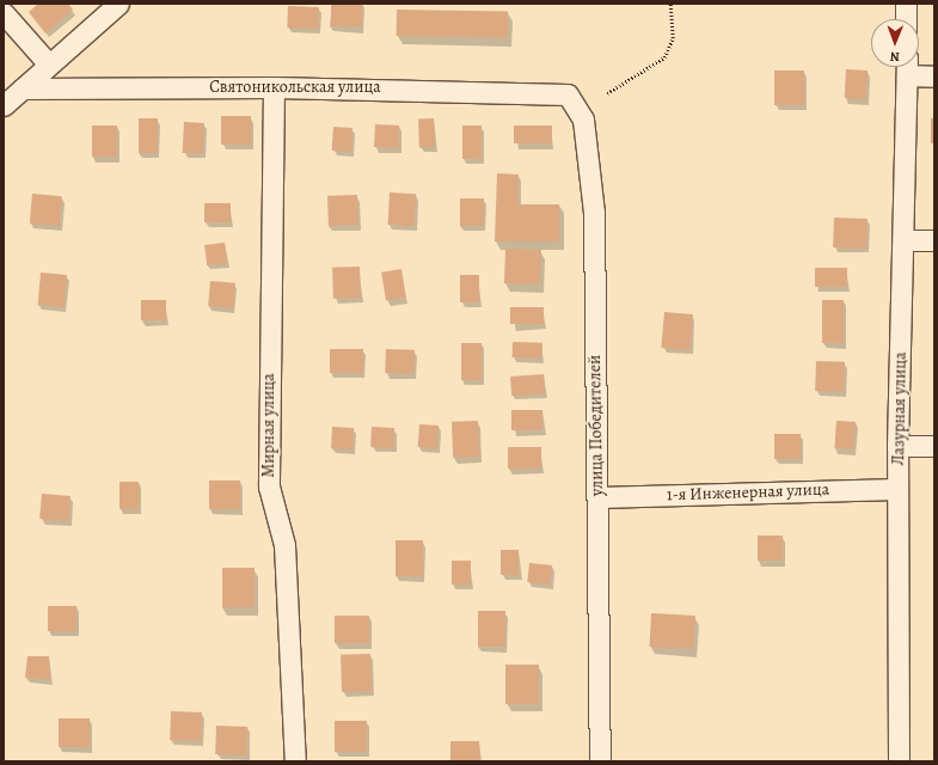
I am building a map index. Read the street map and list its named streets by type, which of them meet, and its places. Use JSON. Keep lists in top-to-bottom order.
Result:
{
  "streets": {
    "street": [
      "Святоникольская улица",
      "Лазурная улица",
      "Мирная улица",
      "улица Победителей",
      "1-я Инженерная улица"
    ]
  },
  "crossings": [
    ["Святоникольская улица", "Мирная улица"],
    ["Святоникольская улица", "улица Победителей"],
    ["Лазурная улица", "1-я Инженерная улица"],
    ["улица Победителей", "1-я Инженерная улица"]
  ],
  "north": "bottom"
}
